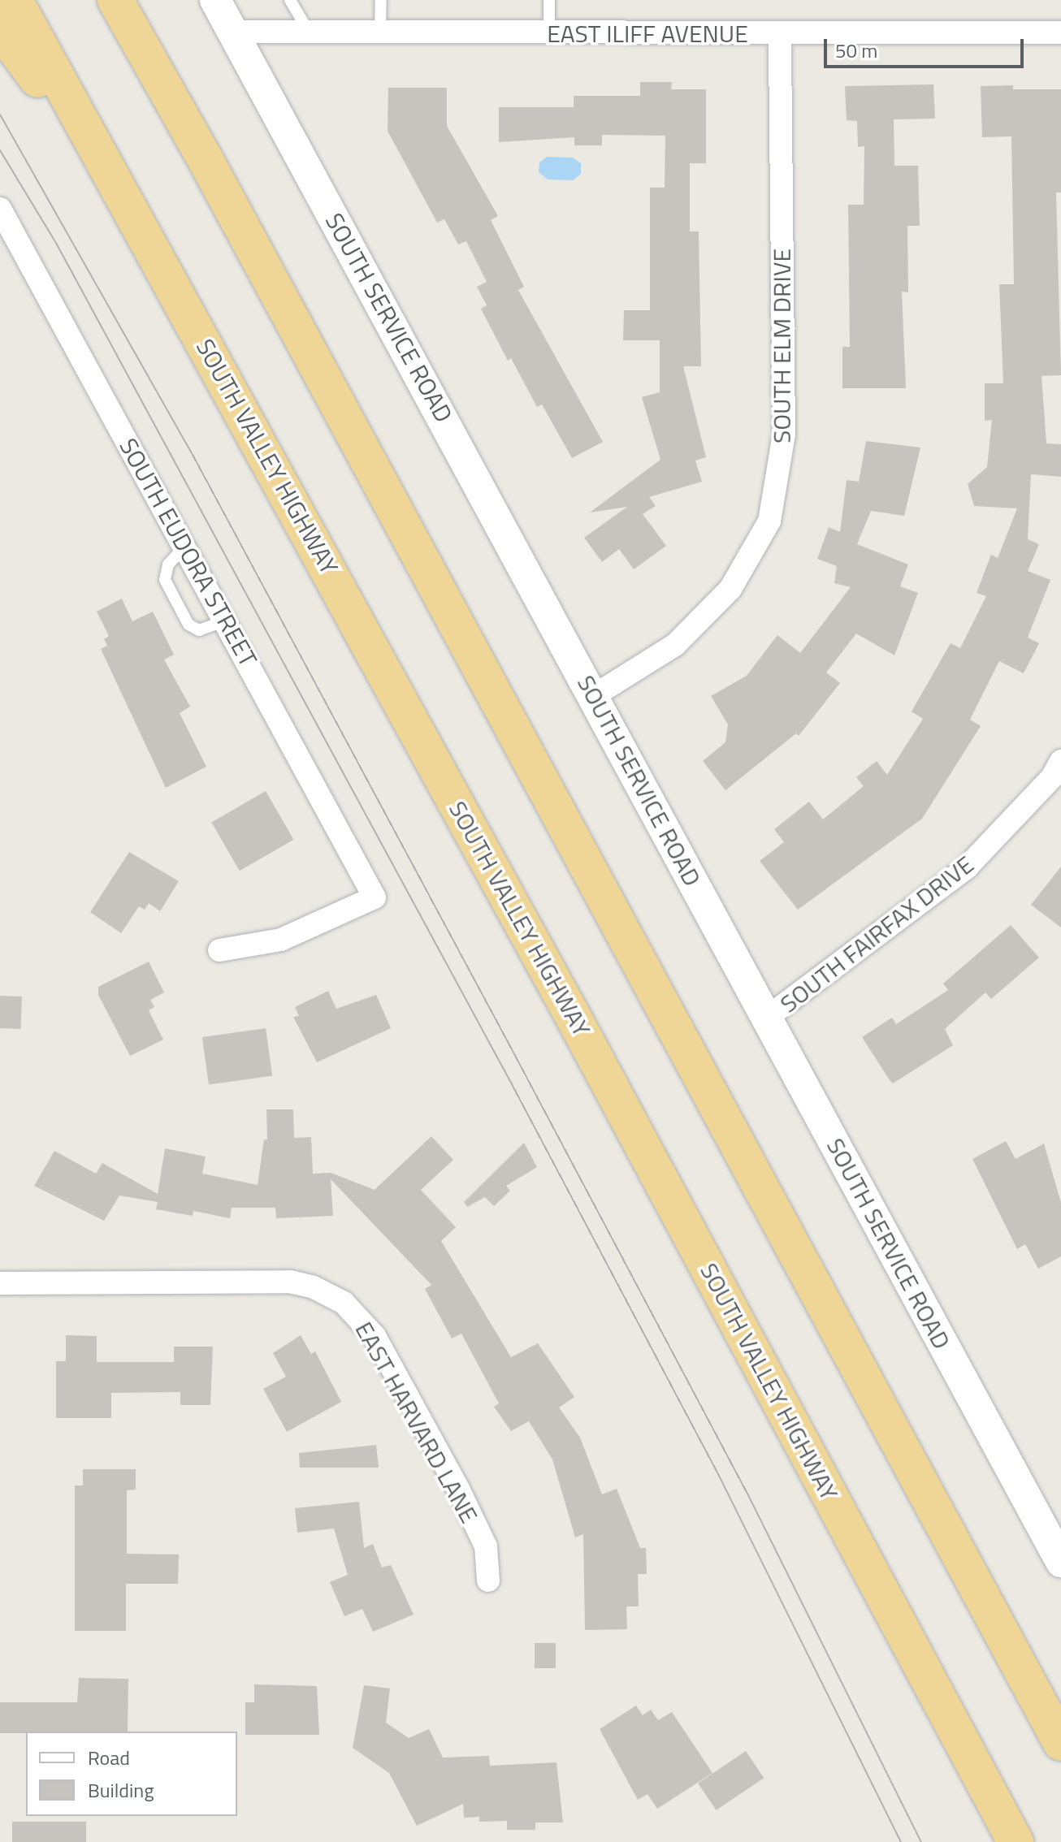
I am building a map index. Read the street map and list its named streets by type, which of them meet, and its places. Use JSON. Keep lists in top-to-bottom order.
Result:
{
  "streets": {
    "highway": ["SOUTH VALLEY HIGHWAY"],
    "street": [
      "EAST ILIFF AVENUE",
      "SOUTH SERVICE ROAD",
      "SOUTH ELM DRIVE",
      "SOUTH EUDORA STREET",
      "SOUTH FAIRFAX DRIVE",
      "EAST HARVARD LANE"
    ]
  },
  "crossings": [
    ["EAST ILIFF AVENUE", "SOUTH SERVICE ROAD"],
    ["EAST ILIFF AVENUE", "SOUTH ELM DRIVE"],
    ["SOUTH SERVICE ROAD", "SOUTH ELM DRIVE"],
    ["SOUTH SERVICE ROAD", "SOUTH FAIRFAX DRIVE"]
  ],
  "legend": ["Road", "Building"],
  "scale_bar": "50 m"
}
